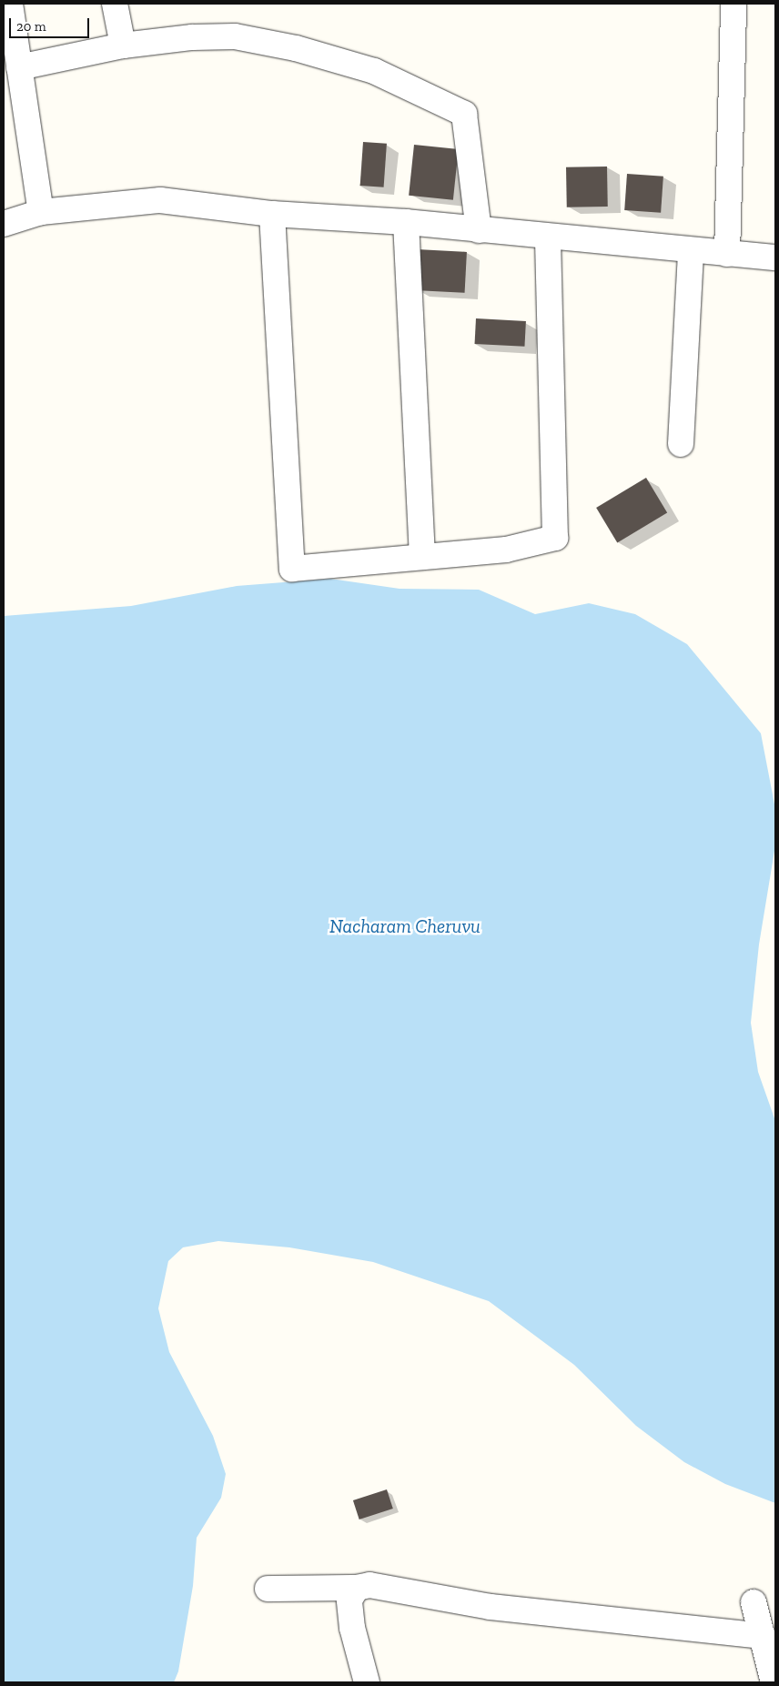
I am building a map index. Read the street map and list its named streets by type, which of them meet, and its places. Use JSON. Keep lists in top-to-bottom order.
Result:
{
  "water": ["Nacharam Cheruvu"],
  "scale_bar": "20 m"
}
